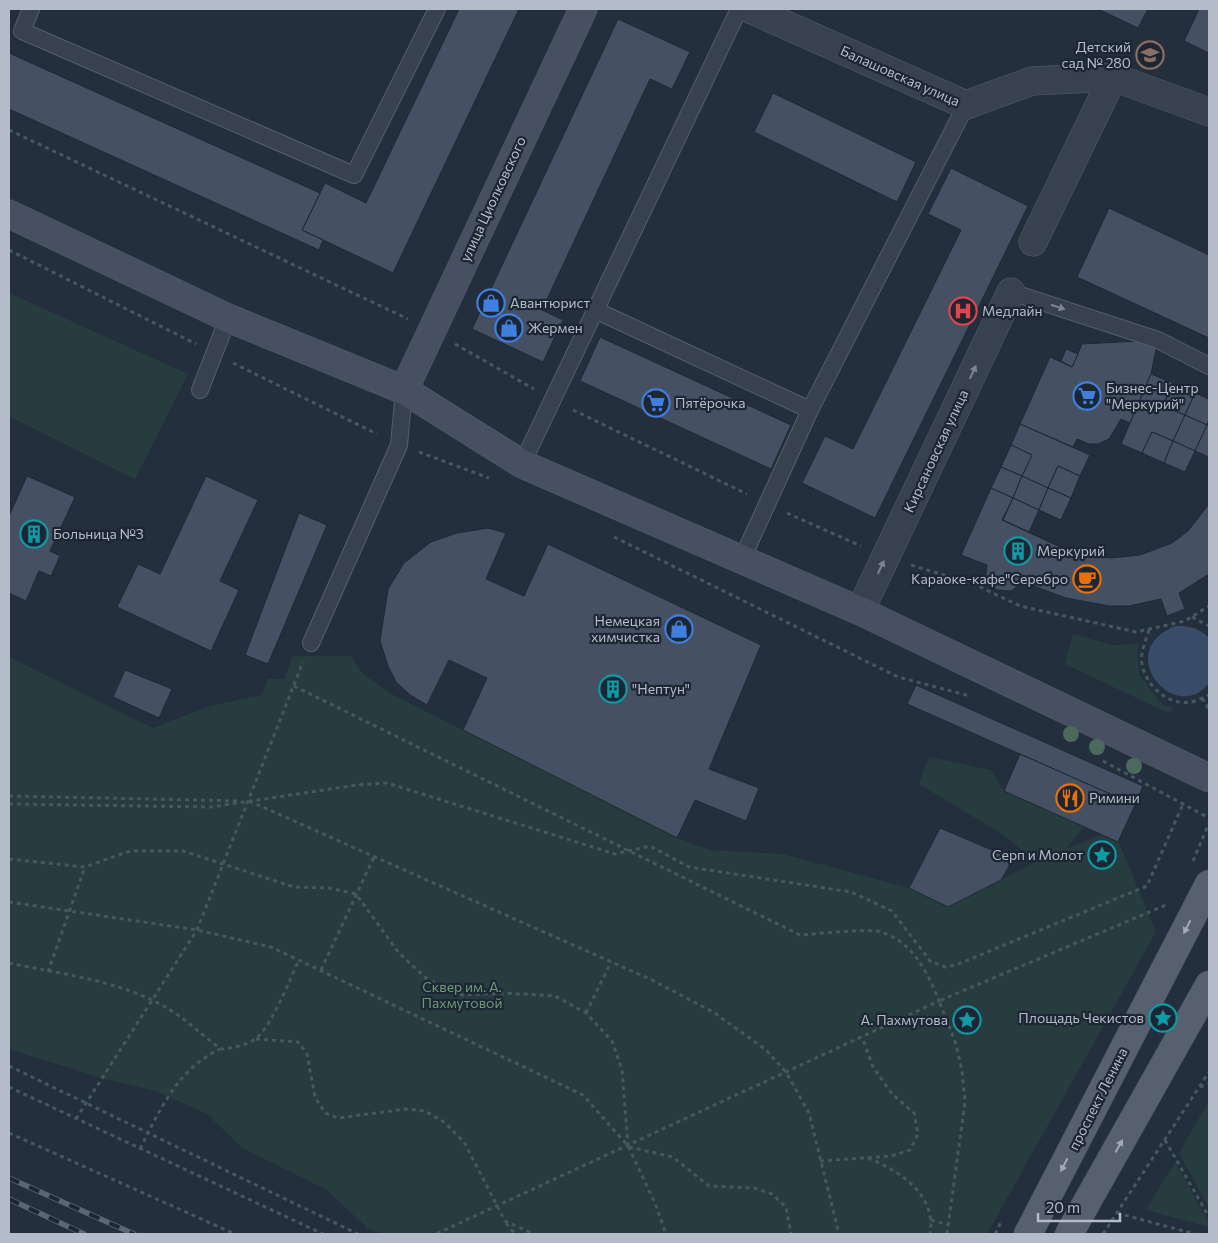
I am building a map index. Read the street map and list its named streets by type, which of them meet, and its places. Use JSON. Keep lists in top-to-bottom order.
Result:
{
  "streets": {
    "main road": ["улица Циолковского", "проспект Ленина"],
    "street": ["Балашовская улица", "Кирсановская улица"]
  },
  "one_way": ["Кирсановская улица"],
  "parks": ["Сквер им. А. Пахмутовой"],
  "places": {
    "school or university": ["Детский сад № 280"],
    "shop": ["Авантюрист", "Жермен", "Немецкая химчистка"],
    "hospital": ["Медлайн"],
    "supermarket": ["Бизнес-Центр \"Меркурий\"", "Пятёрочка"],
    "building": ["Больница №3", "Меркурий", "\"Нептун\""],
    "cafe": ["Караоке-кафе\"Серебро"],
    "restaurant": ["Римини"],
    "place": ["Серп и Молот", "Площадь Чекистов", "А. Пахмутова"]
  },
  "scale_bar": "20 m"
}
